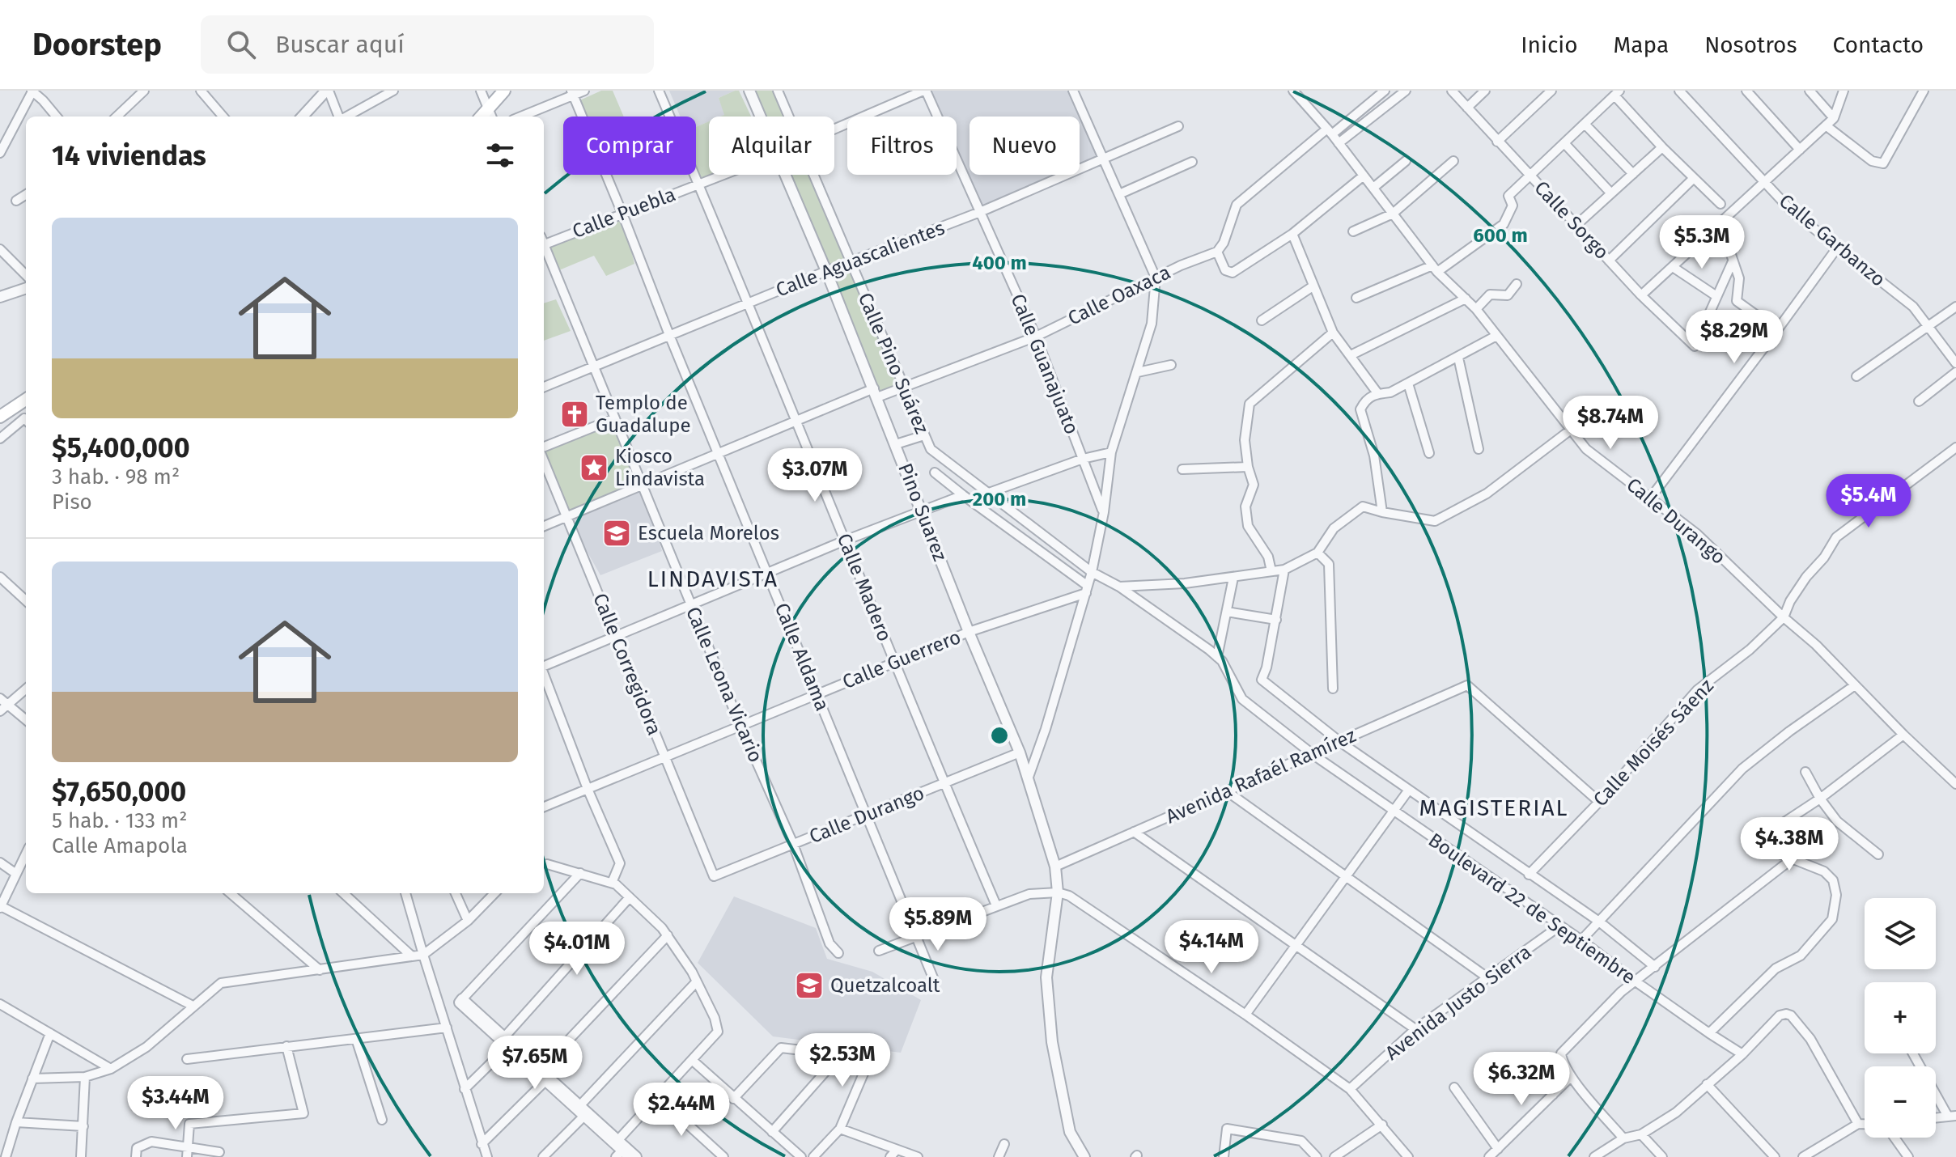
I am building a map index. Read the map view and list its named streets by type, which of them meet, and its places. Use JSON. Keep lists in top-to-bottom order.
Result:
{
  "streets": {
    "street": [
      "Calle Puebla",
      "Calle Sorgo",
      "Calle Garbanzo",
      "Calle Aguascalientes",
      "Calle Oaxaca",
      "Calle Pino Suárez",
      "Calle Guanajuato",
      "Pino Suarez",
      "Calle Durango",
      "Calle Madero",
      "Calle Aldama",
      "Calle Guerrero",
      "Calle Corregidora",
      "Calle Leona Vicario",
      "Calle Moisés Sáenz",
      "Avenida Rafaél Ramírez",
      "Boulevard 22 de Septiembre",
      "Avenida Justo Sierra"
    ]
  },
  "crossings": [
    ["Calle Puebla", "Calle Guanajuato"],
    ["Calle Puebla", "Calle Madero"],
    ["Calle Puebla", "Calle Aldama"],
    ["Calle Aguascalientes", "Calle Pino Suárez"],
    ["Calle Aguascalientes", "Calle Guanajuato"],
    ["Calle Aguascalientes", "Pino Suarez"],
    ["Calle Aguascalientes", "Calle Madero"],
    ["Calle Aguascalientes", "Calle Aldama"],
    ["Calle Aguascalientes", "Calle Leona Vicario"],
    ["Calle Oaxaca", "Calle Pino Suárez"],
    ["Calle Oaxaca", "Calle Guanajuato"],
    ["Calle Oaxaca", "Pino Suarez"],
    ["Calle Oaxaca", "Calle Madero"],
    ["Calle Oaxaca", "Calle Aldama"],
    ["Calle Oaxaca", "Calle Corregidora"],
    ["Calle Oaxaca", "Calle Leona Vicario"],
    ["Pino Suarez", "Calle Durango"],
    ["Pino Suarez", "Calle Guerrero"],
    ["Pino Suarez", "Avenida Rafaél Ramírez"],
    ["Calle Durango", "Calle Madero"],
    ["Calle Durango", "Calle Aldama"],
    ["Calle Durango", "Calle Corregidora"],
    ["Calle Durango", "Calle Leona Vicario"],
    ["Calle Durango", "Calle Moisés Sáenz"],
    ["Calle Madero", "Calle Guerrero"],
    ["Calle Aldama", "Calle Guerrero"],
    ["Calle Guerrero", "Calle Corregidora"],
    ["Calle Guerrero", "Calle Leona Vicario"],
    ["Calle Moisés Sáenz", "Avenida Rafaél Ramírez"],
    ["Calle Moisés Sáenz", "Boulevard 22 de Septiembre"],
    ["Avenida Rafaél Ramírez", "Boulevard 22 de Septiembre"],
    ["Boulevard 22 de Septiembre", "Avenida Justo Sierra"]
  ],
  "districts": ["LINDAVISTA", "MAGISTERIAL"],
  "places": {
    "church": ["Templo de Guadalupe"],
    "place": ["Kiosco Lindavista"],
    "school or university": ["Escuela Morelos", "Quetzalcoalt"]
  },
  "page": {
    "header": "Doorstep",
    "search": "Buscar aquí",
    "nav": [
      "Inicio",
      "Mapa",
      "Nosotros",
      "Contacto"
    ],
    "chip": [
      "Comprar",
      "Alquilar",
      "Filtros",
      "Nuevo"
    ],
    "heading": "14 viviendas",
    "list": [
      {
        "name": "$5,400,000",
        "note": "3 hab. · 98 m² · Piso"
      },
      {
        "name": "$7,650,000",
        "note": "5 hab. · 133 m² · Calle Amapola"
      }
    ],
    "price": [
      "$5.3M",
      "$8.29M",
      "$8.74M",
      "$3.07M",
      "$5.4M",
      "$4.38M",
      "$5.89M",
      "$4.14M",
      "$4.01M",
      "$2.53M",
      "$7.65M",
      "$6.32M",
      "$3.44M",
      "$2.44M"
    ],
    "map_buttons": ["+", "−"]
  },
  "rings": ["600 m", "400 m", "200 m"]
}
